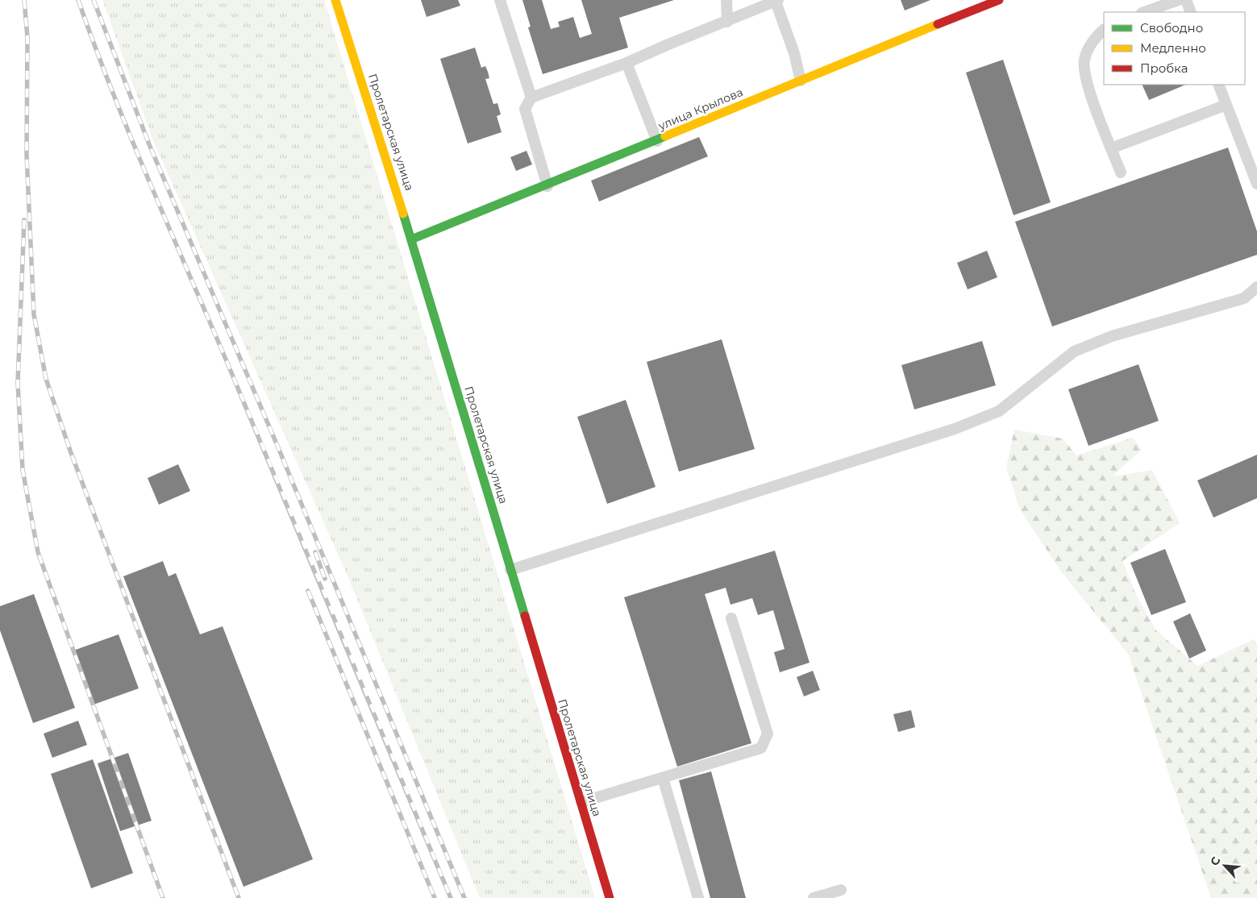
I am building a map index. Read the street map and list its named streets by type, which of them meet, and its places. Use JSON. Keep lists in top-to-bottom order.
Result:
{
  "streets": {
    "street": ["улица Крылова", "Пролетарская улица"]
  },
  "crossings": [
    ["улица Крылова", "Пролетарская улица"]
  ],
  "legend": ["Свободно", "Медленно", "Пробка"],
  "north": "top left"
}
